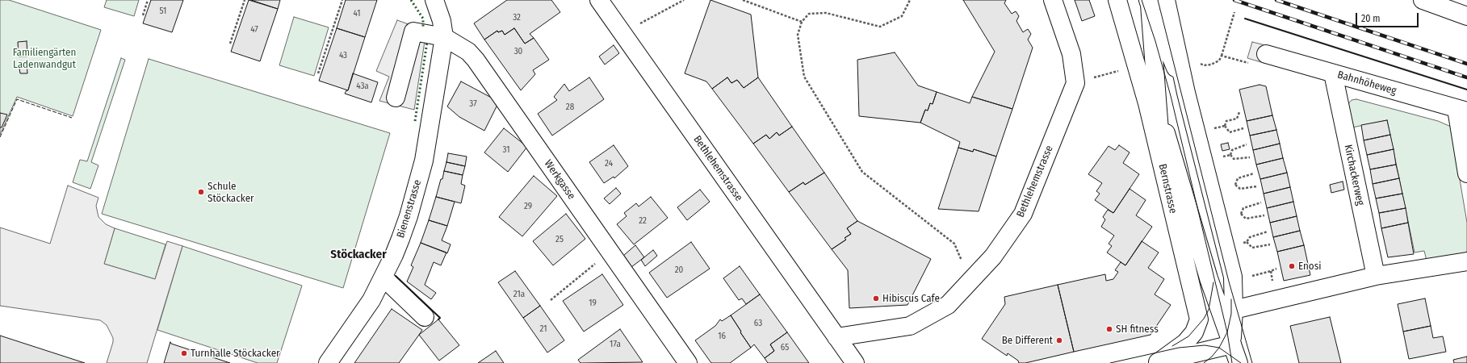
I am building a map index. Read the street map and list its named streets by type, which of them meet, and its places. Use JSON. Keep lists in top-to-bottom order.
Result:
{
  "streets": {
    "street": [
      "Bahnhöheweg",
      "Bethlehemstrasse",
      "Kirchackerweg",
      "Werkgasse",
      "Bernstrasse",
      "Bienenstrasse"
    ]
  },
  "crossings": [
    ["Bahnhöheweg", "Kirchackerweg"],
    ["Werkgasse", "Bienenstrasse"]
  ],
  "districts": ["Stöckacker"],
  "parks": ["Familiengärten Ladenwandgut"],
  "places": [
    "Schule Stöckacker",
    "Enosi",
    "Hibiscus Cafe",
    "SH fitness",
    "Be Different",
    "Turnhalle Stöckacker"
  ],
  "house_numbers": [
    "51",
    "41",
    "32",
    "47",
    "30",
    "43",
    "43a",
    "37",
    "28",
    "31",
    "24",
    "29",
    "22",
    "25",
    "20",
    "21a",
    "19",
    "63",
    "21",
    "16",
    "17a",
    "65"
  ],
  "scale_bar": "20 m"
}
